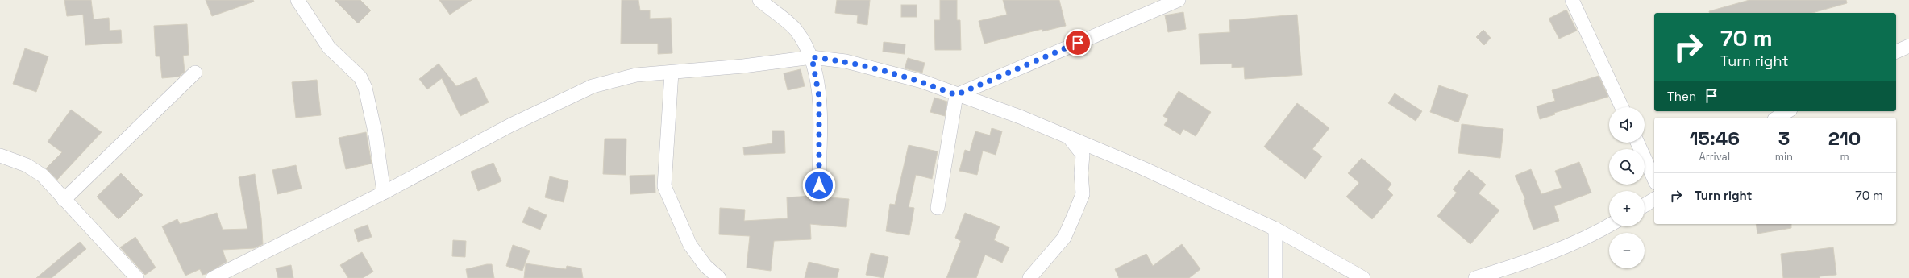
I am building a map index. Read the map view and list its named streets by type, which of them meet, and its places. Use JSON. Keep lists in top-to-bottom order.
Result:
{
  "page": {
    "turn": ["70 m", "Turn right"],
    "then": "Then",
    "map_buttons": ["+", "−"],
    "eta": [
      "15:46",
      "Arrival",
      "3",
      "min",
      "210",
      "m"
    ],
    "list": [
      {
        "name": "Turn right",
        "value": "70 m"
      }
    ]
  }
}
